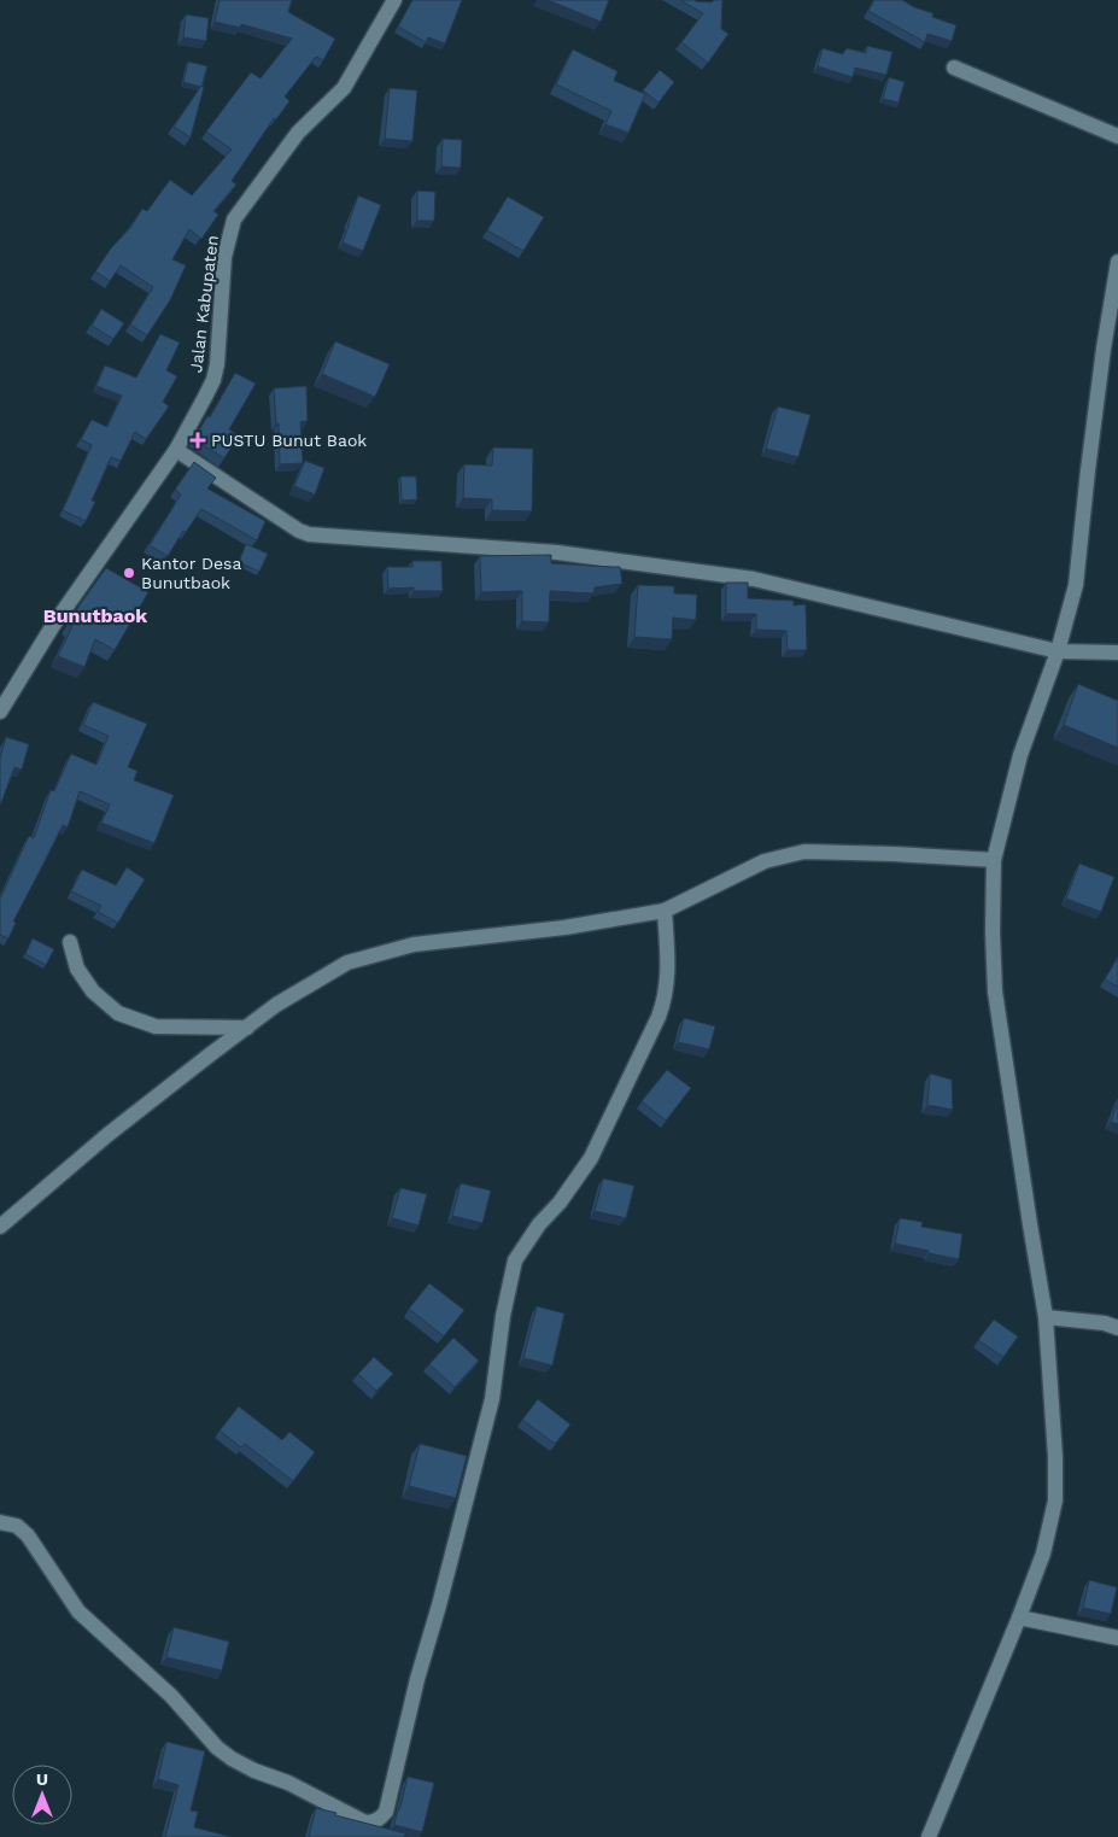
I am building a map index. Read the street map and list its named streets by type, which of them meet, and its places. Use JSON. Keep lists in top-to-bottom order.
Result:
{
  "streets": {
    "street": ["Jalan Kabupaten"]
  },
  "districts": ["Bunutbaok"],
  "places": {
    "health": ["PUSTU Bunut Baok"],
    "other": ["Kantor Desa Bunutbaok"]
  },
  "north": "top"
}
